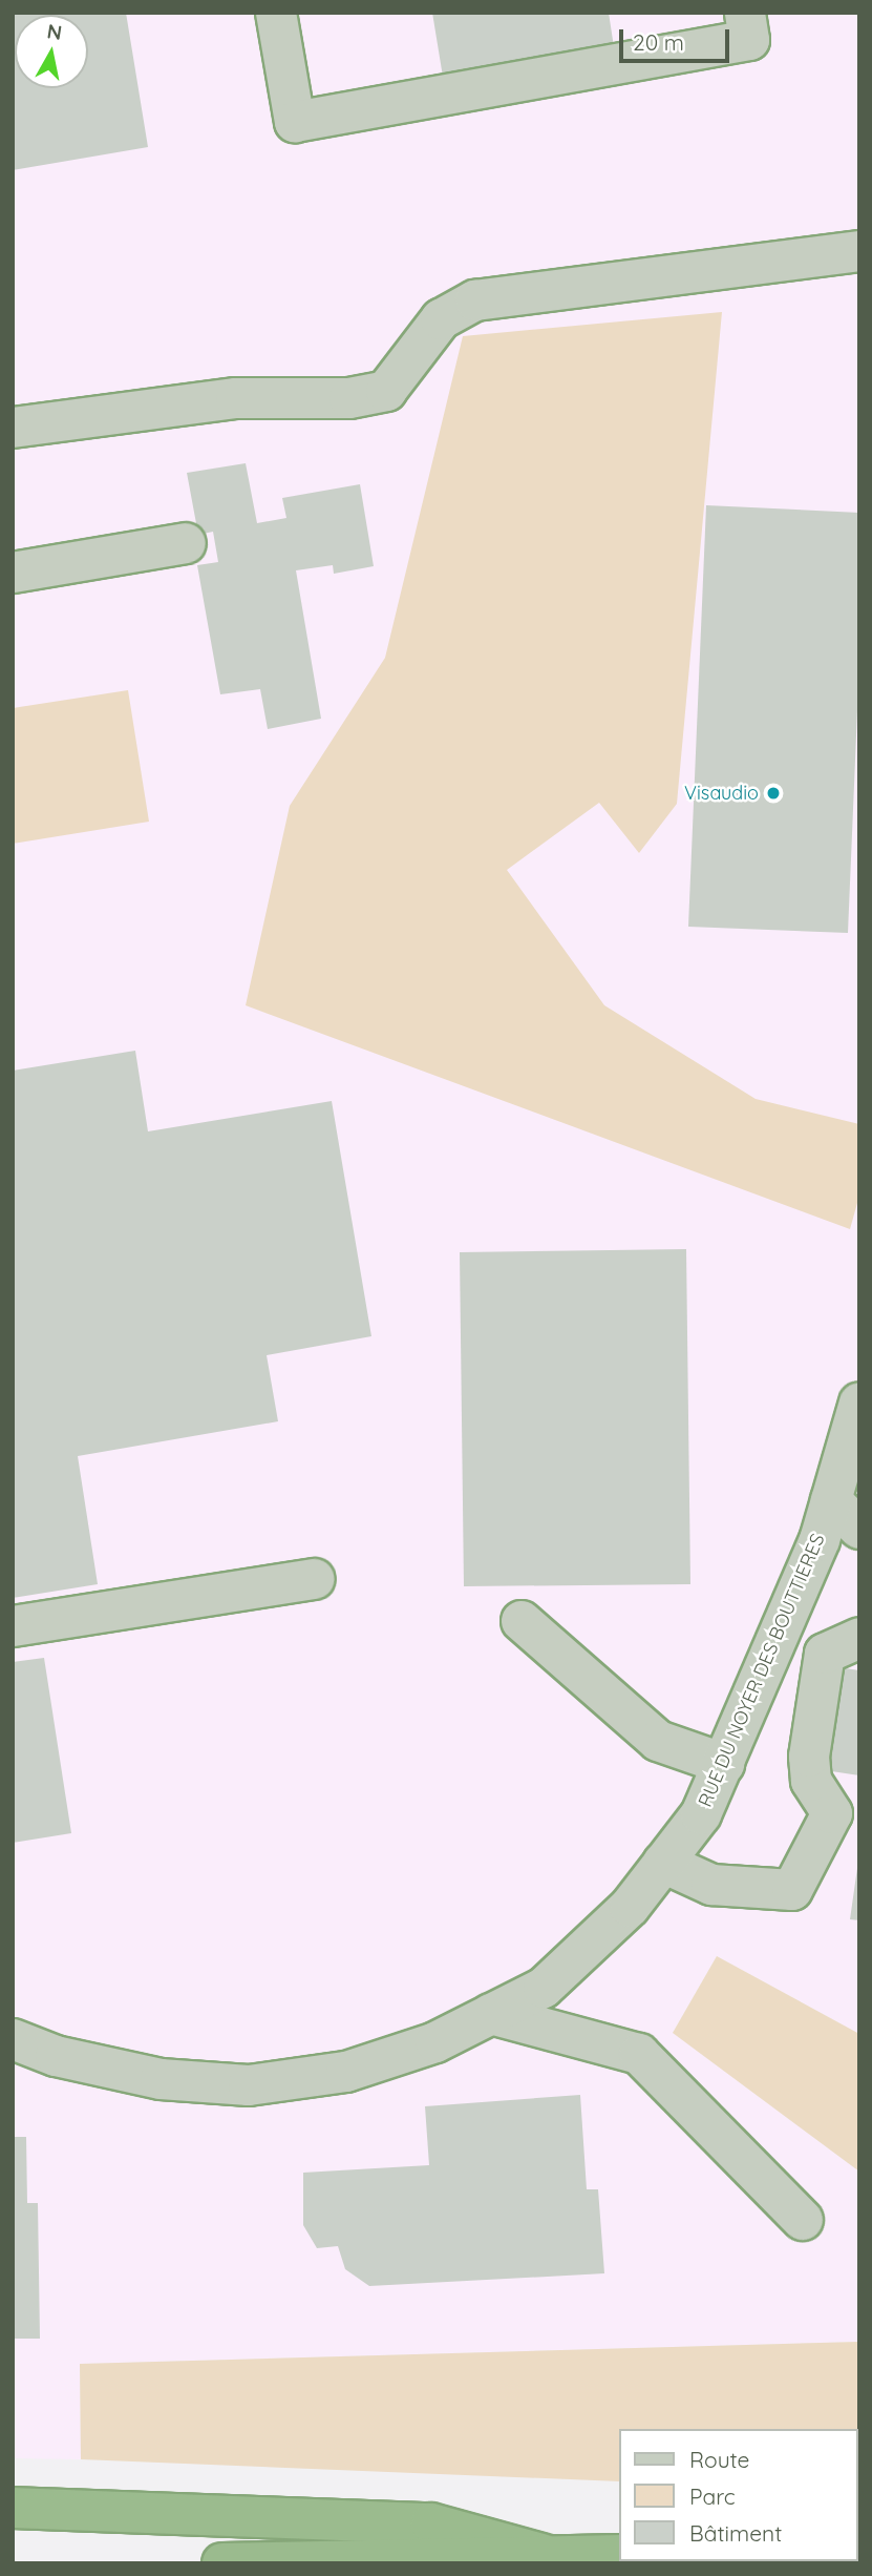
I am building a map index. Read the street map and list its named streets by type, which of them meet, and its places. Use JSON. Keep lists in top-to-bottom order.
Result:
{
  "streets": {
    "street": ["RUE DU NOYER DES BOUTTIERES"]
  },
  "places": ["Visaudio"],
  "legend": ["Route", "Parc", "Bâtiment"],
  "scale_bar": "20 m",
  "north": "top"
}
